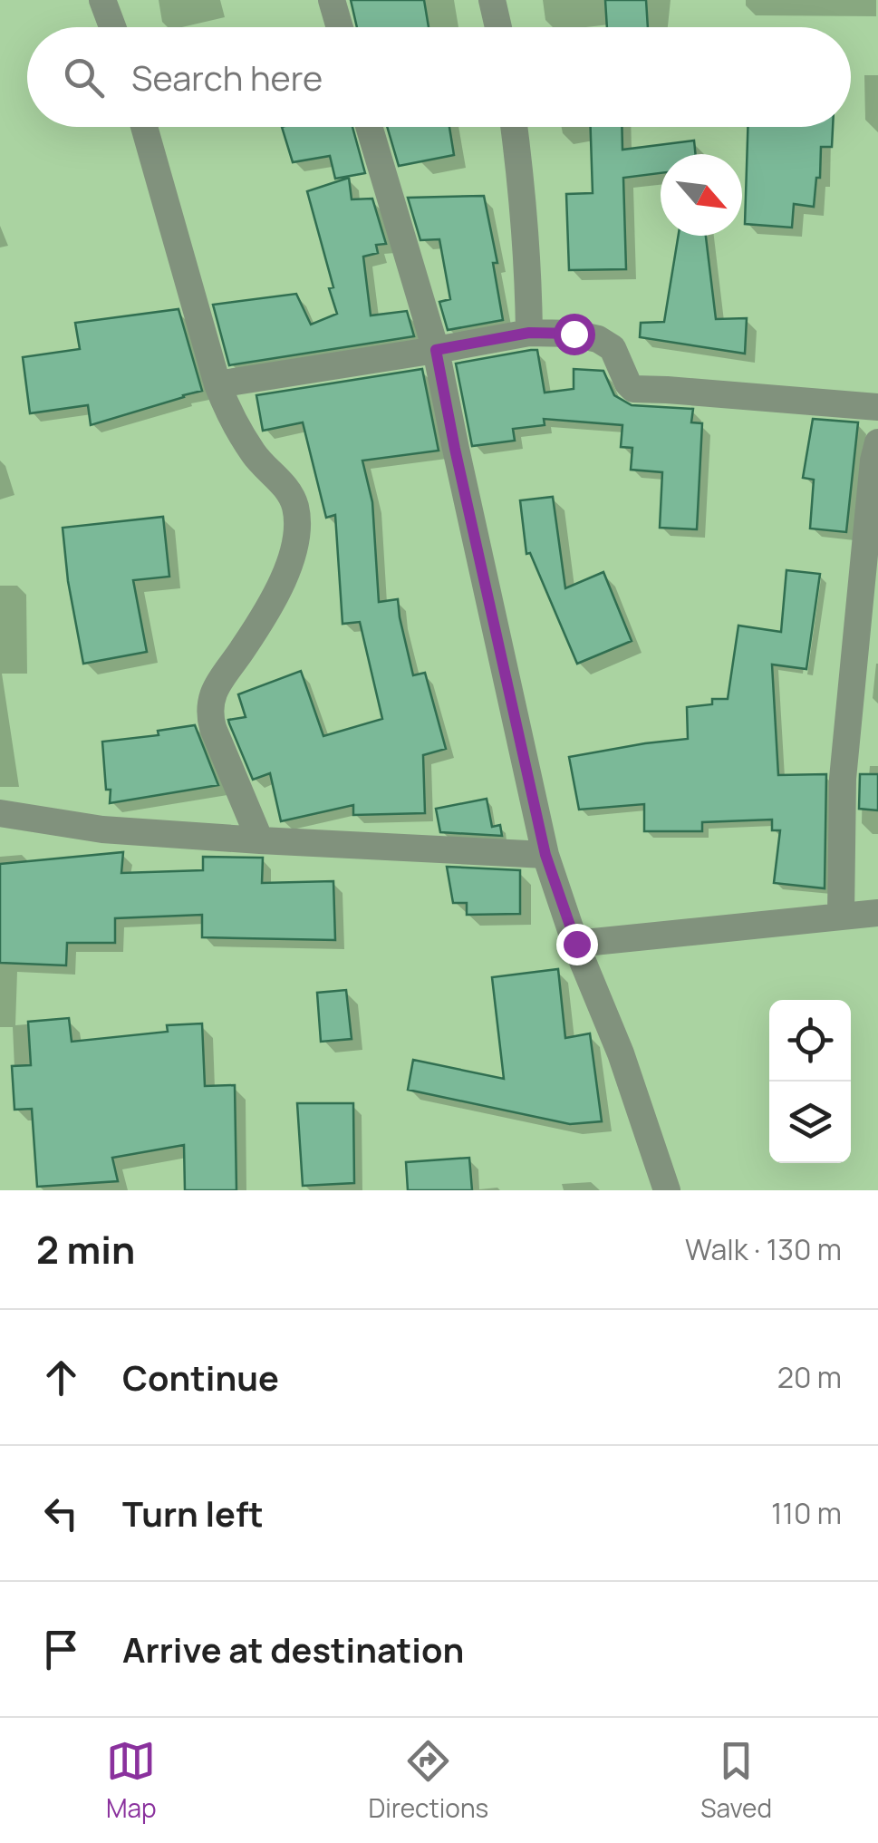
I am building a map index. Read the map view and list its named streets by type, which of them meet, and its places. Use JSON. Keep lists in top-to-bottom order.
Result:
{
  "north": "bottom right",
  "page": {
    "search": "Search here",
    "heading": ["2 min", "Walk · 130 m"],
    "list": [
      ["Continue", "20 m"],
      ["Turn left", "110 m"],
      "Arrive at destination"
    ],
    "nav": ["Map", "Directions", "Saved"]
  }
}
